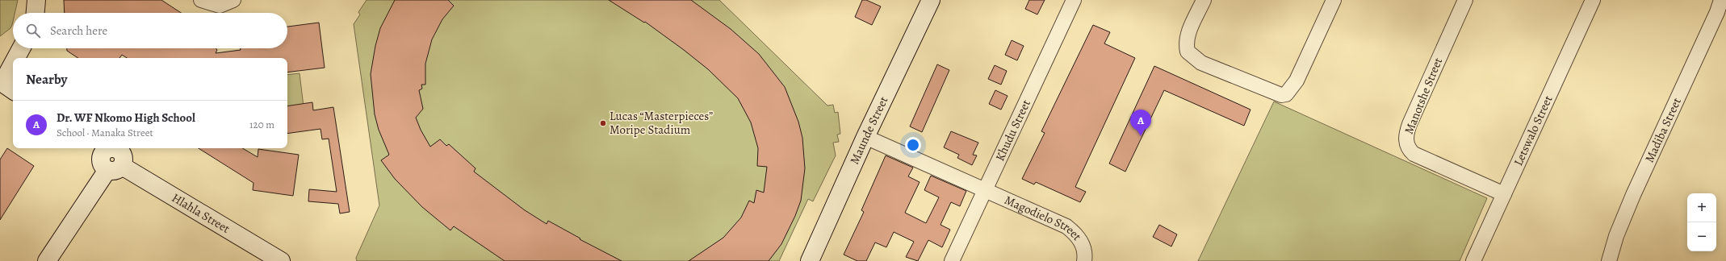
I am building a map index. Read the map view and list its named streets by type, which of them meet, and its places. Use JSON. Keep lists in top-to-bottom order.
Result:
{
  "streets": {
    "street": [
      "Manotshe Street",
      "Maunde Street",
      "Madiba Street",
      "Khudu Street",
      "Letswalo Street",
      "Hlahla Street",
      "Magodielo Street"
    ]
  },
  "crossings": [
    ["Manotshe Street", "Letswalo Street"],
    ["Maunde Street", "Magodielo Street"],
    ["Khudu Street", "Magodielo Street"]
  ],
  "places": ["Lucas “Masterpieces” Moripe Stadium"],
  "page": {
    "search": "Search here",
    "heading": "Nearby",
    "list": [
      {
        "mark": "A",
        "name": "Dr. WF Nkomo High School",
        "note": "School · Manaka Street",
        "value": "120 m"
      }
    ],
    "pins": "A",
    "map_buttons": ["+", "−"]
  }
}
